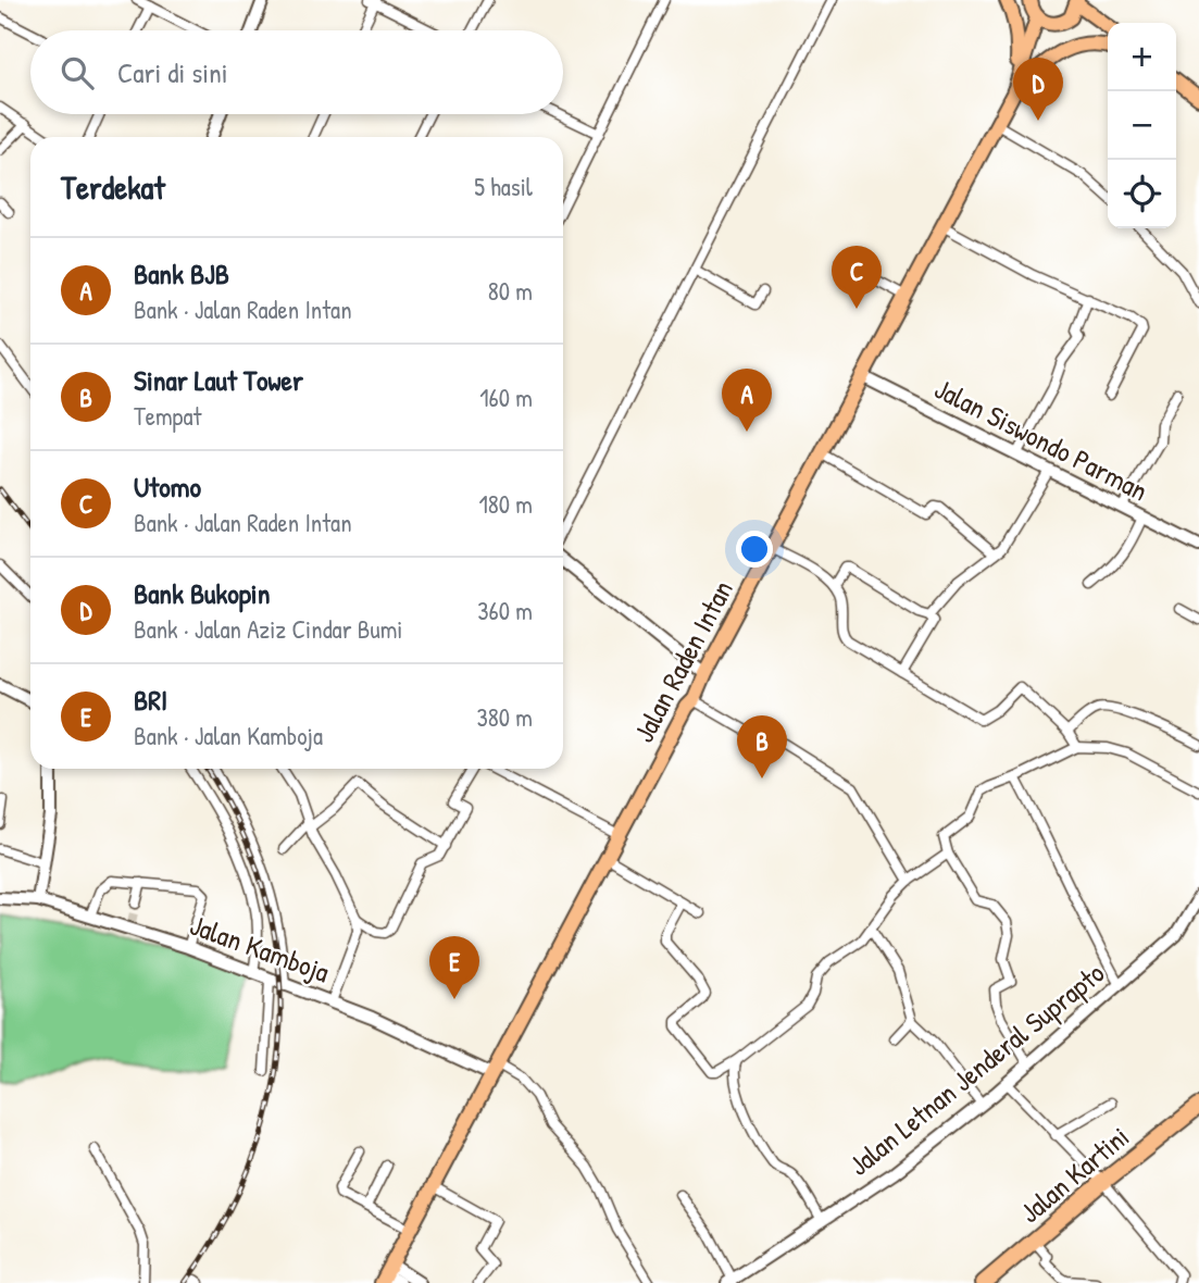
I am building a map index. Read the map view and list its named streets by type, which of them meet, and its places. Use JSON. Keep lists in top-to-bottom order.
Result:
{
  "streets": {
    "highway": ["Jalan Kartini"],
    "main road": ["Jalan Raden Intan"],
    "street": ["Jalan Siswondo Parman", "Jalan Kamboja", "Jalan Letnan Jenderal Suprapto"]
  },
  "crossings": [
    ["Jalan Siswondo Parman", "Jalan Raden Intan"],
    ["Jalan Raden Intan", "Jalan Kamboja"]
  ],
  "page": {
    "map_buttons": ["+", "−"],
    "search": "Cari di sini",
    "pins": [
      "D",
      "C",
      "A",
      "B",
      "E"
    ],
    "heading": ["Terdekat", "5 hasil"],
    "list": [
      {
        "mark": "A",
        "name": "Bank BJB",
        "note": "Bank · Jalan Raden Intan",
        "value": "80 m"
      },
      {
        "mark": "B",
        "name": "Sinar Laut Tower",
        "note": "Tempat",
        "value": "160 m"
      },
      {
        "mark": "C",
        "name": "Utomo",
        "note": "Bank · Jalan Raden Intan",
        "value": "180 m"
      },
      {
        "mark": "D",
        "name": "Bank Bukopin",
        "note": "Bank · Jalan Aziz Cindar Bumi",
        "value": "360 m"
      },
      {
        "mark": "E",
        "name": "BRI",
        "note": "Bank · Jalan Kamboja",
        "value": "380 m"
      }
    ]
  }
}
